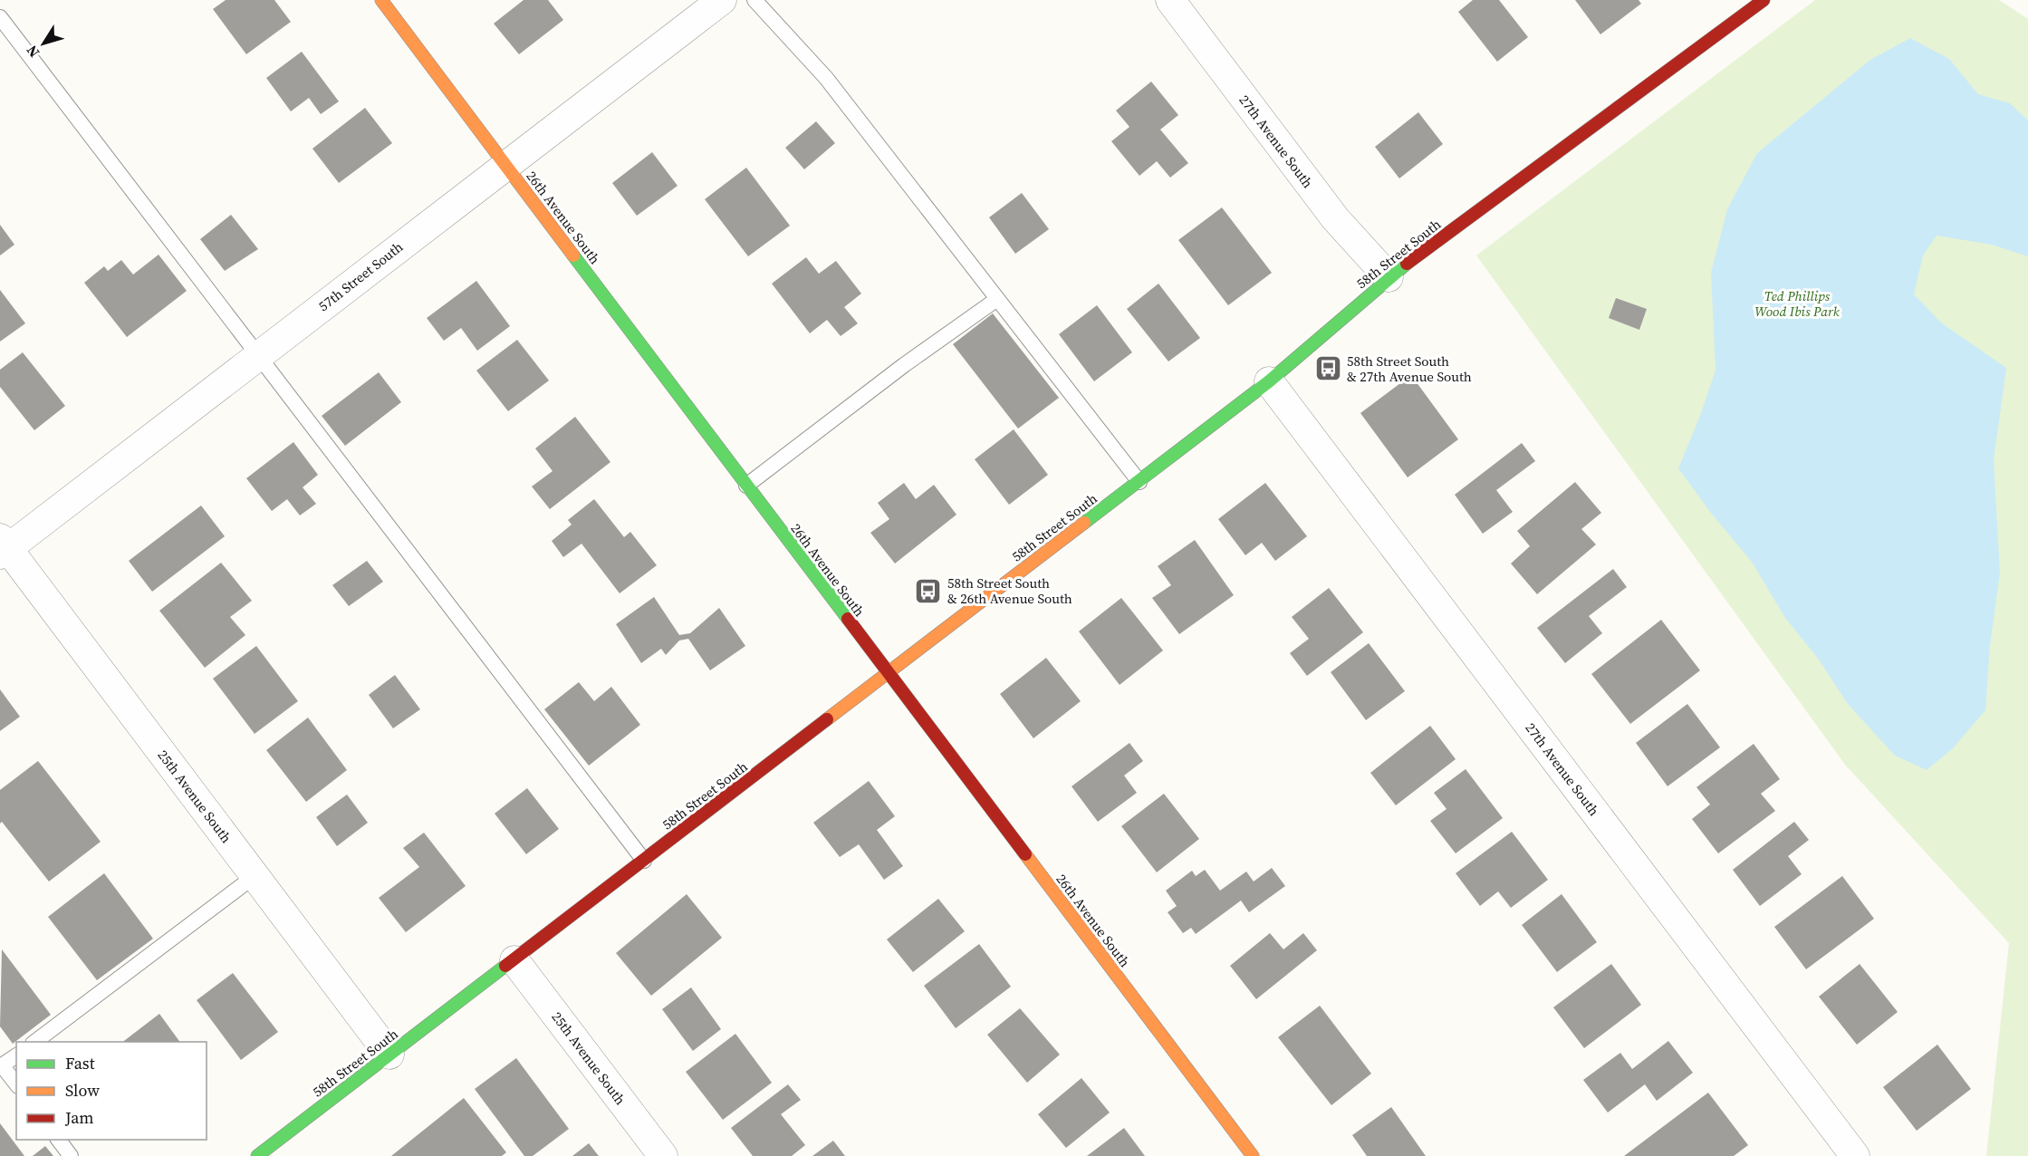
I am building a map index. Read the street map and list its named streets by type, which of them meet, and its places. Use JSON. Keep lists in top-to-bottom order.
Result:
{
  "streets": {
    "street": [
      "27th Avenue South",
      "26th Avenue South",
      "58th Street South",
      "57th Street South",
      "25th Avenue South"
    ]
  },
  "crossings": [
    ["27th Avenue South", "58th Street South"],
    ["26th Avenue South", "58th Street South"],
    ["26th Avenue South", "57th Street South"],
    ["58th Street South", "25th Avenue South"],
    ["57th Street South", "25th Avenue South"]
  ],
  "parks": ["Ted Phillips Wood Ibis Park"],
  "places": {
    "bus stop": ["58th Street South & 27th Avenue South", "58th Street South & 26th Avenue South"]
  },
  "legend": ["Fast", "Slow", "Jam"],
  "north": "bottom left"
}
